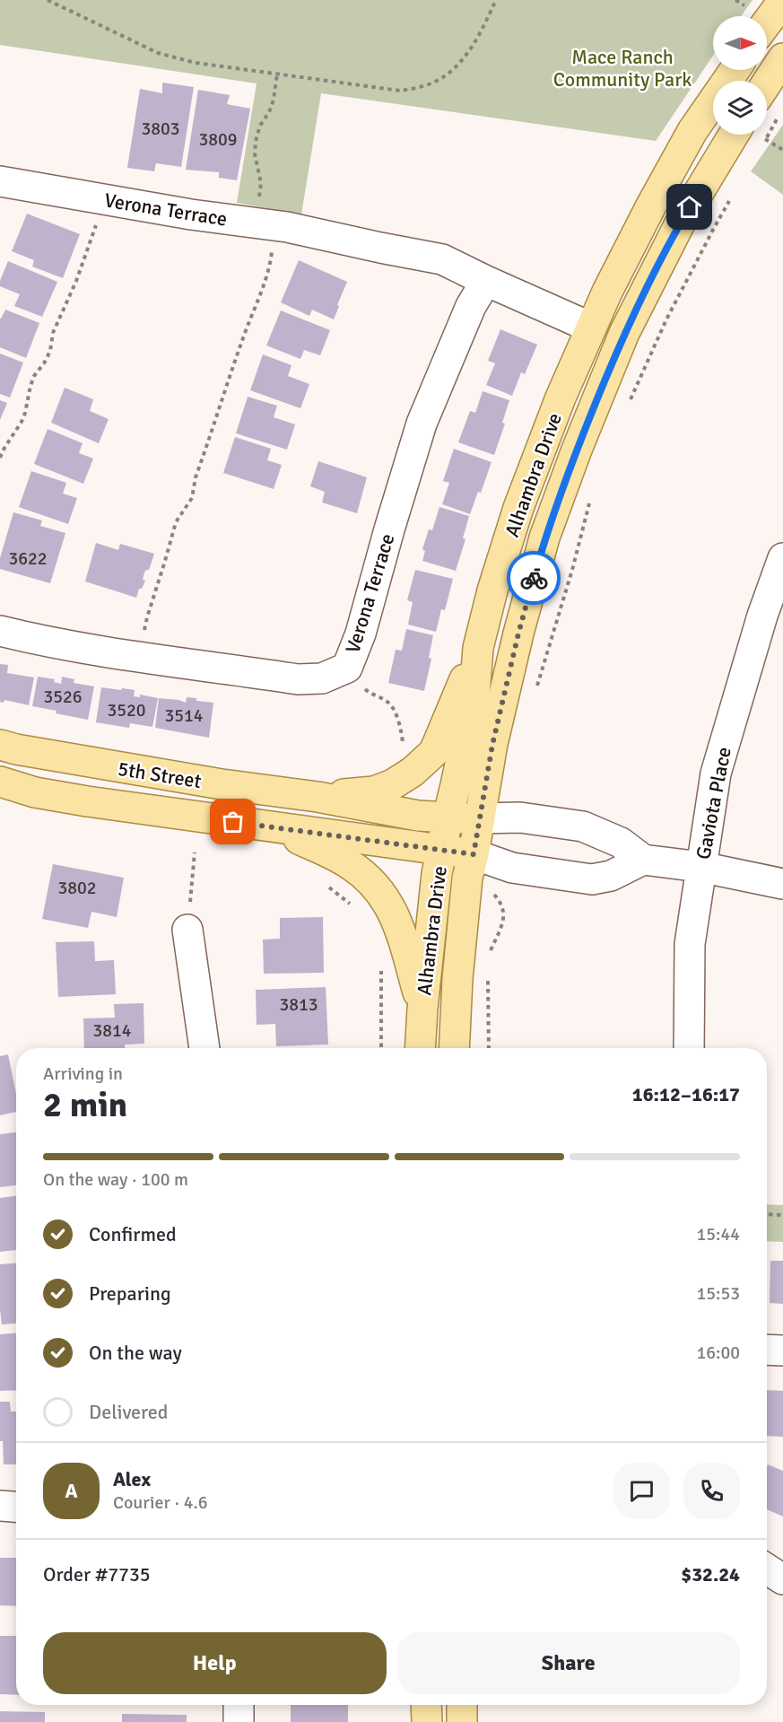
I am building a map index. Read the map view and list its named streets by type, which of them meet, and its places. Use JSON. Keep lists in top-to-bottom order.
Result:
{
  "streets": {
    "main road": ["Alhambra Drive", "5th Street"],
    "street": ["Verona Terrace", "Gaviota Place"]
  },
  "crossings": [
    ["Verona Terrace", "Alhambra Drive"],
    ["Alhambra Drive", "5th Street"]
  ],
  "parks": ["Mace Ranch Community Park"],
  "house_numbers": [
    "3803",
    "3809",
    "3622",
    "3526",
    "3520",
    "3514",
    "3802",
    "3813",
    "3814"
  ],
  "north": "right",
  "page": {
    "heading": ["2 min", "Arriving in", "16:12–16:17"],
    "panel": [
      "Alex",
      "Courier · 4.6",
      "Order #7735",
      "$32.24"
    ],
    "bar": "On the way · 100 m",
    "list": [
      ["Confirmed", "15:44"],
      ["Preparing", "15:53"],
      ["On the way", "16:00"],
      "Delivered"
    ],
    "round": "A",
    "buttons": ["Help", "Share"]
  }
}
